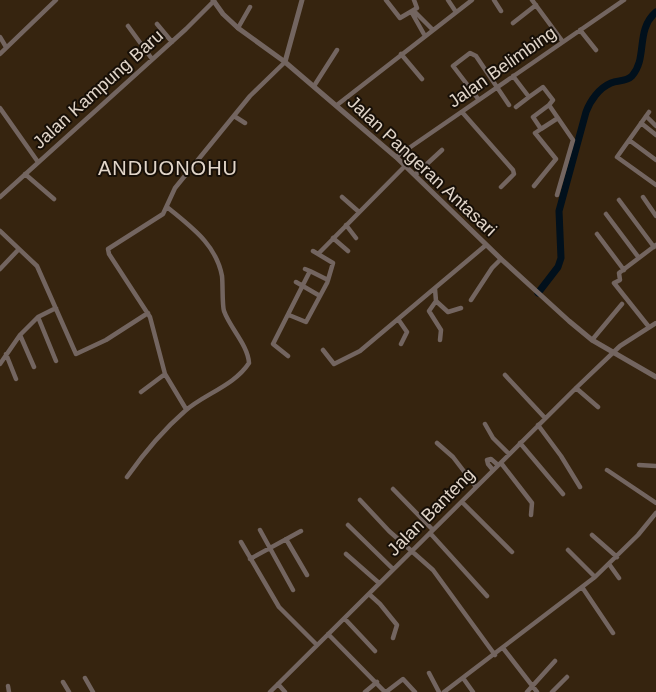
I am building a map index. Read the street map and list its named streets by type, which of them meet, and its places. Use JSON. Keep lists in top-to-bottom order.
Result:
{
  "streets": {
    "street": [
      "Jalan Belimbing",
      "Jalan Kampung Baru",
      "Jalan Pangeran Antasari",
      "Jalan Banteng"
    ]
  },
  "crossings": [
    ["Jalan Belimbing", "Jalan Pangeran Antasari"],
    ["Jalan Kampung Baru", "Jalan Pangeran Antasari"],
    ["Jalan Pangeran Antasari", "Jalan Banteng"]
  ],
  "districts": ["ANDUONOHU"]
}
